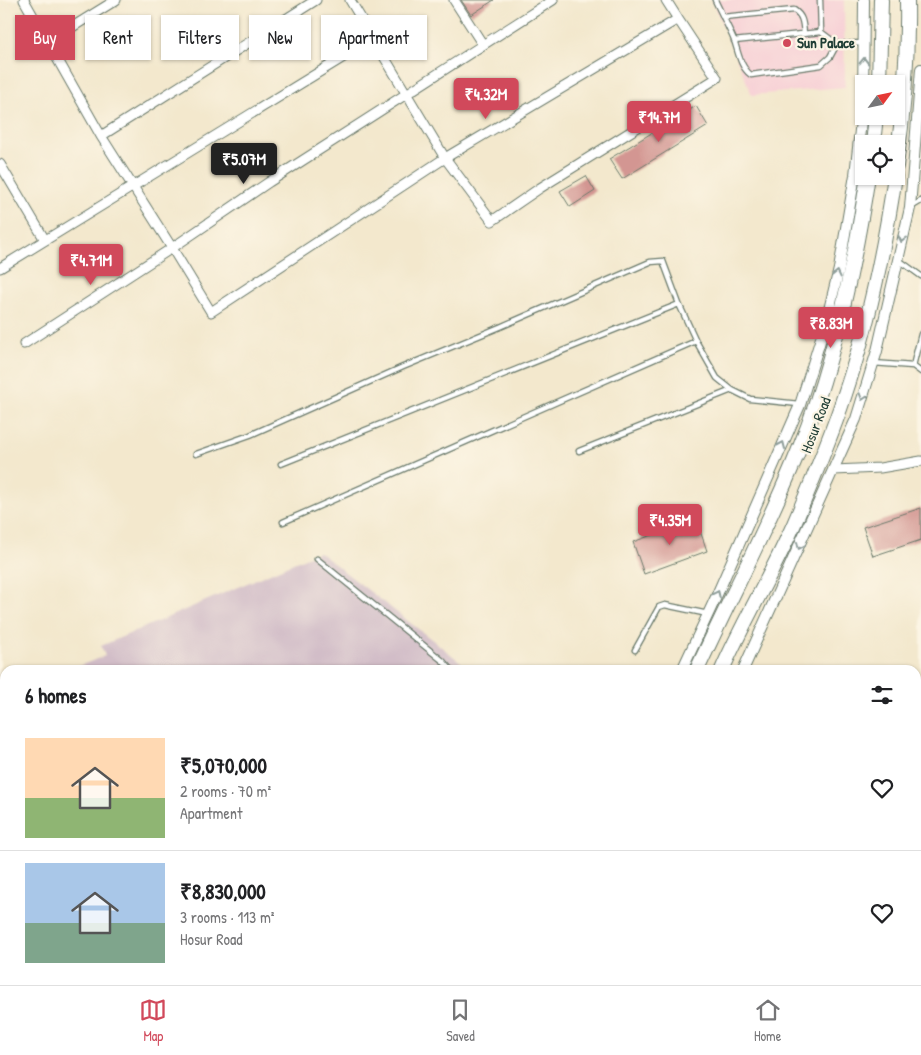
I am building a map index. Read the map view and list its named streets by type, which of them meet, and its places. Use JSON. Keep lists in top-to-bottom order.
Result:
{
  "streets": {
    "highway": ["Hosur Road"]
  },
  "places": ["Sun Palace"],
  "north": "top right",
  "page": {
    "chip": [
      "Buy",
      "Rent",
      "Filters",
      "New",
      "Apartment"
    ],
    "price": [
      "₹4.32M",
      "₹14.7M",
      "₹5.07M",
      "₹4.71M",
      "₹8.83M",
      "₹4.35M"
    ],
    "heading": "6 homes",
    "list": [
      {
        "name": "₹5,070,000",
        "note": "2 rooms · 70 m² · Apartment"
      },
      {
        "name": "₹8,830,000",
        "note": "3 rooms · 113 m² · Hosur Road"
      }
    ],
    "tabs": ["Map", "Saved", "Home"]
  }
}
